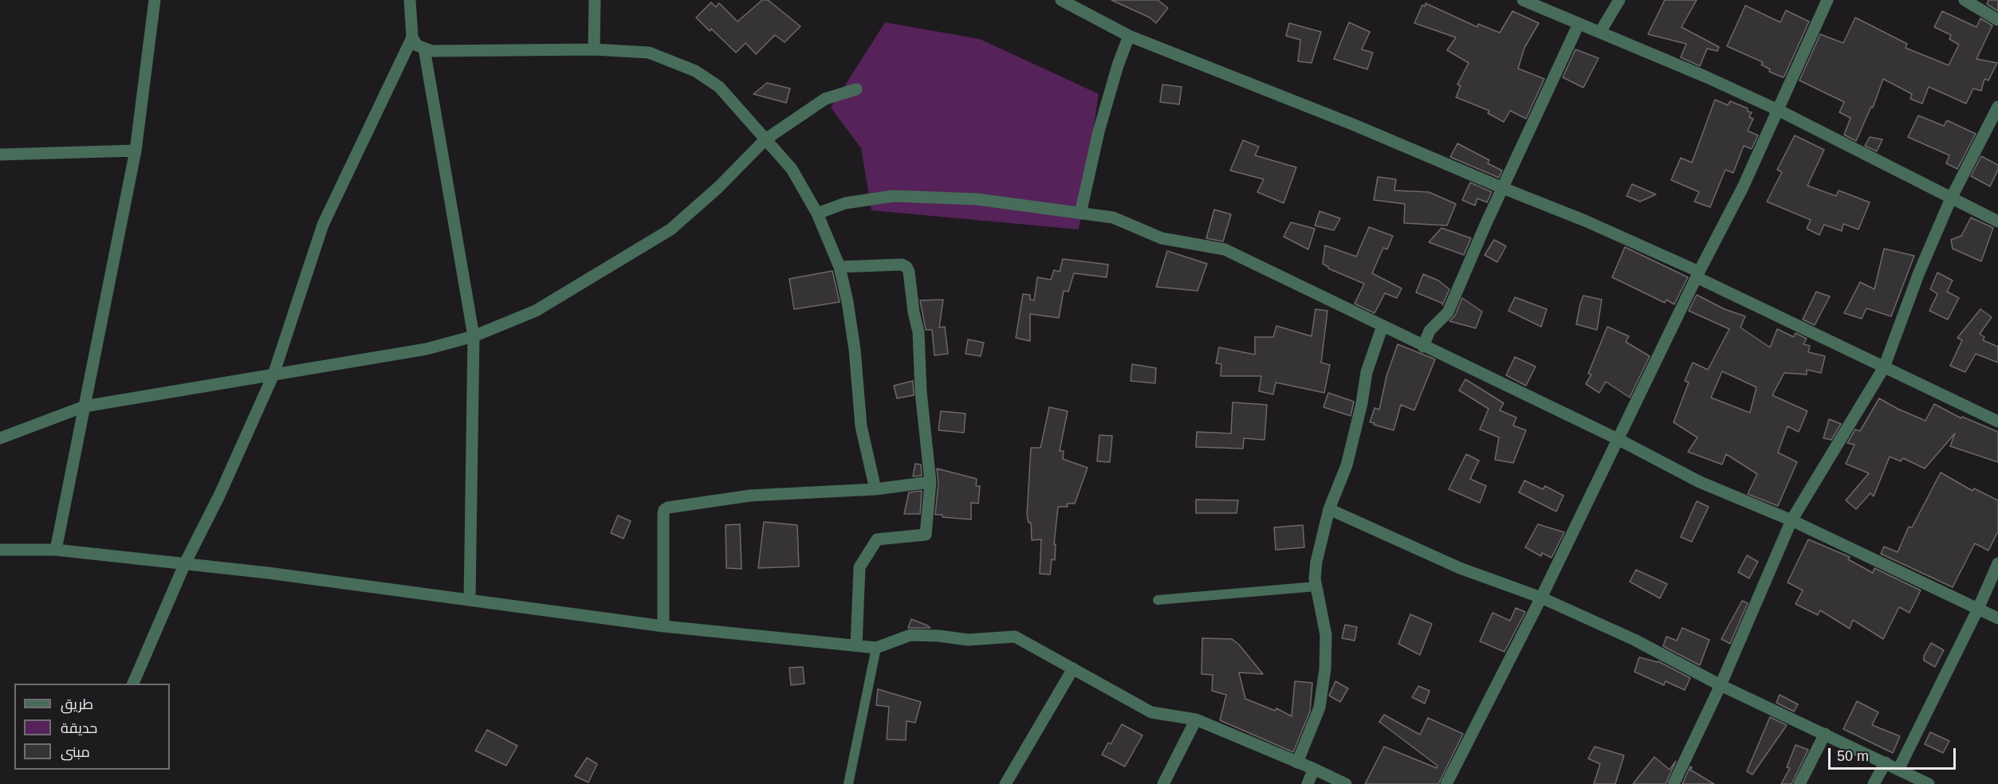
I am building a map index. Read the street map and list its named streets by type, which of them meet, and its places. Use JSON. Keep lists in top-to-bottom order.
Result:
{
  "legend": ["طريق", "حديقة", "مبنى"],
  "scale_bar": "50 m"
}
